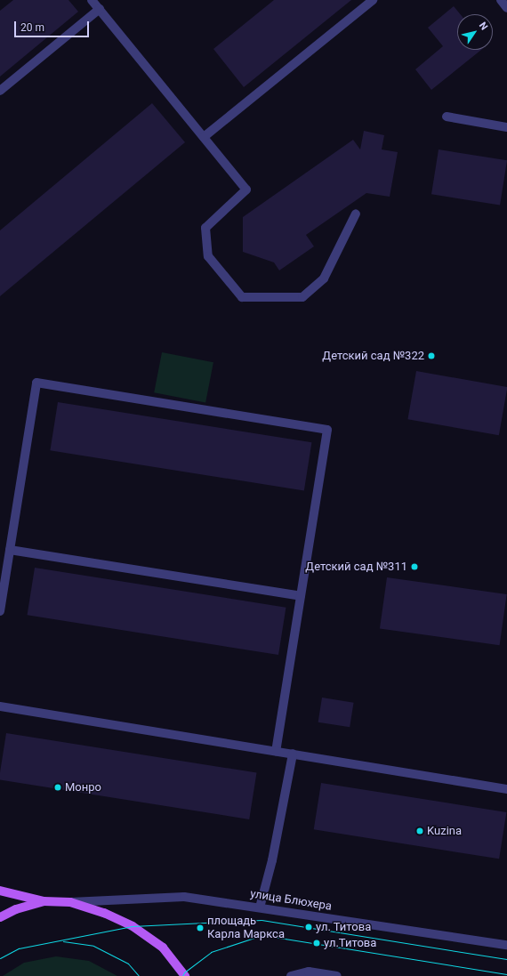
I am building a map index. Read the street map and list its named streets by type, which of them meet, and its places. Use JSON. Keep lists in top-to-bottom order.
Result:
{
  "streets": {
    "street": ["улица Блюхера"]
  },
  "places": [
    "Детский сад №322",
    "Детский сад №311",
    "Монро",
    "Kuzina",
    "ул. Титова",
    "площадь Карла Маркса",
    "ул.Титова"
  ],
  "scale_bar": "20 m",
  "north": "top right"
}
